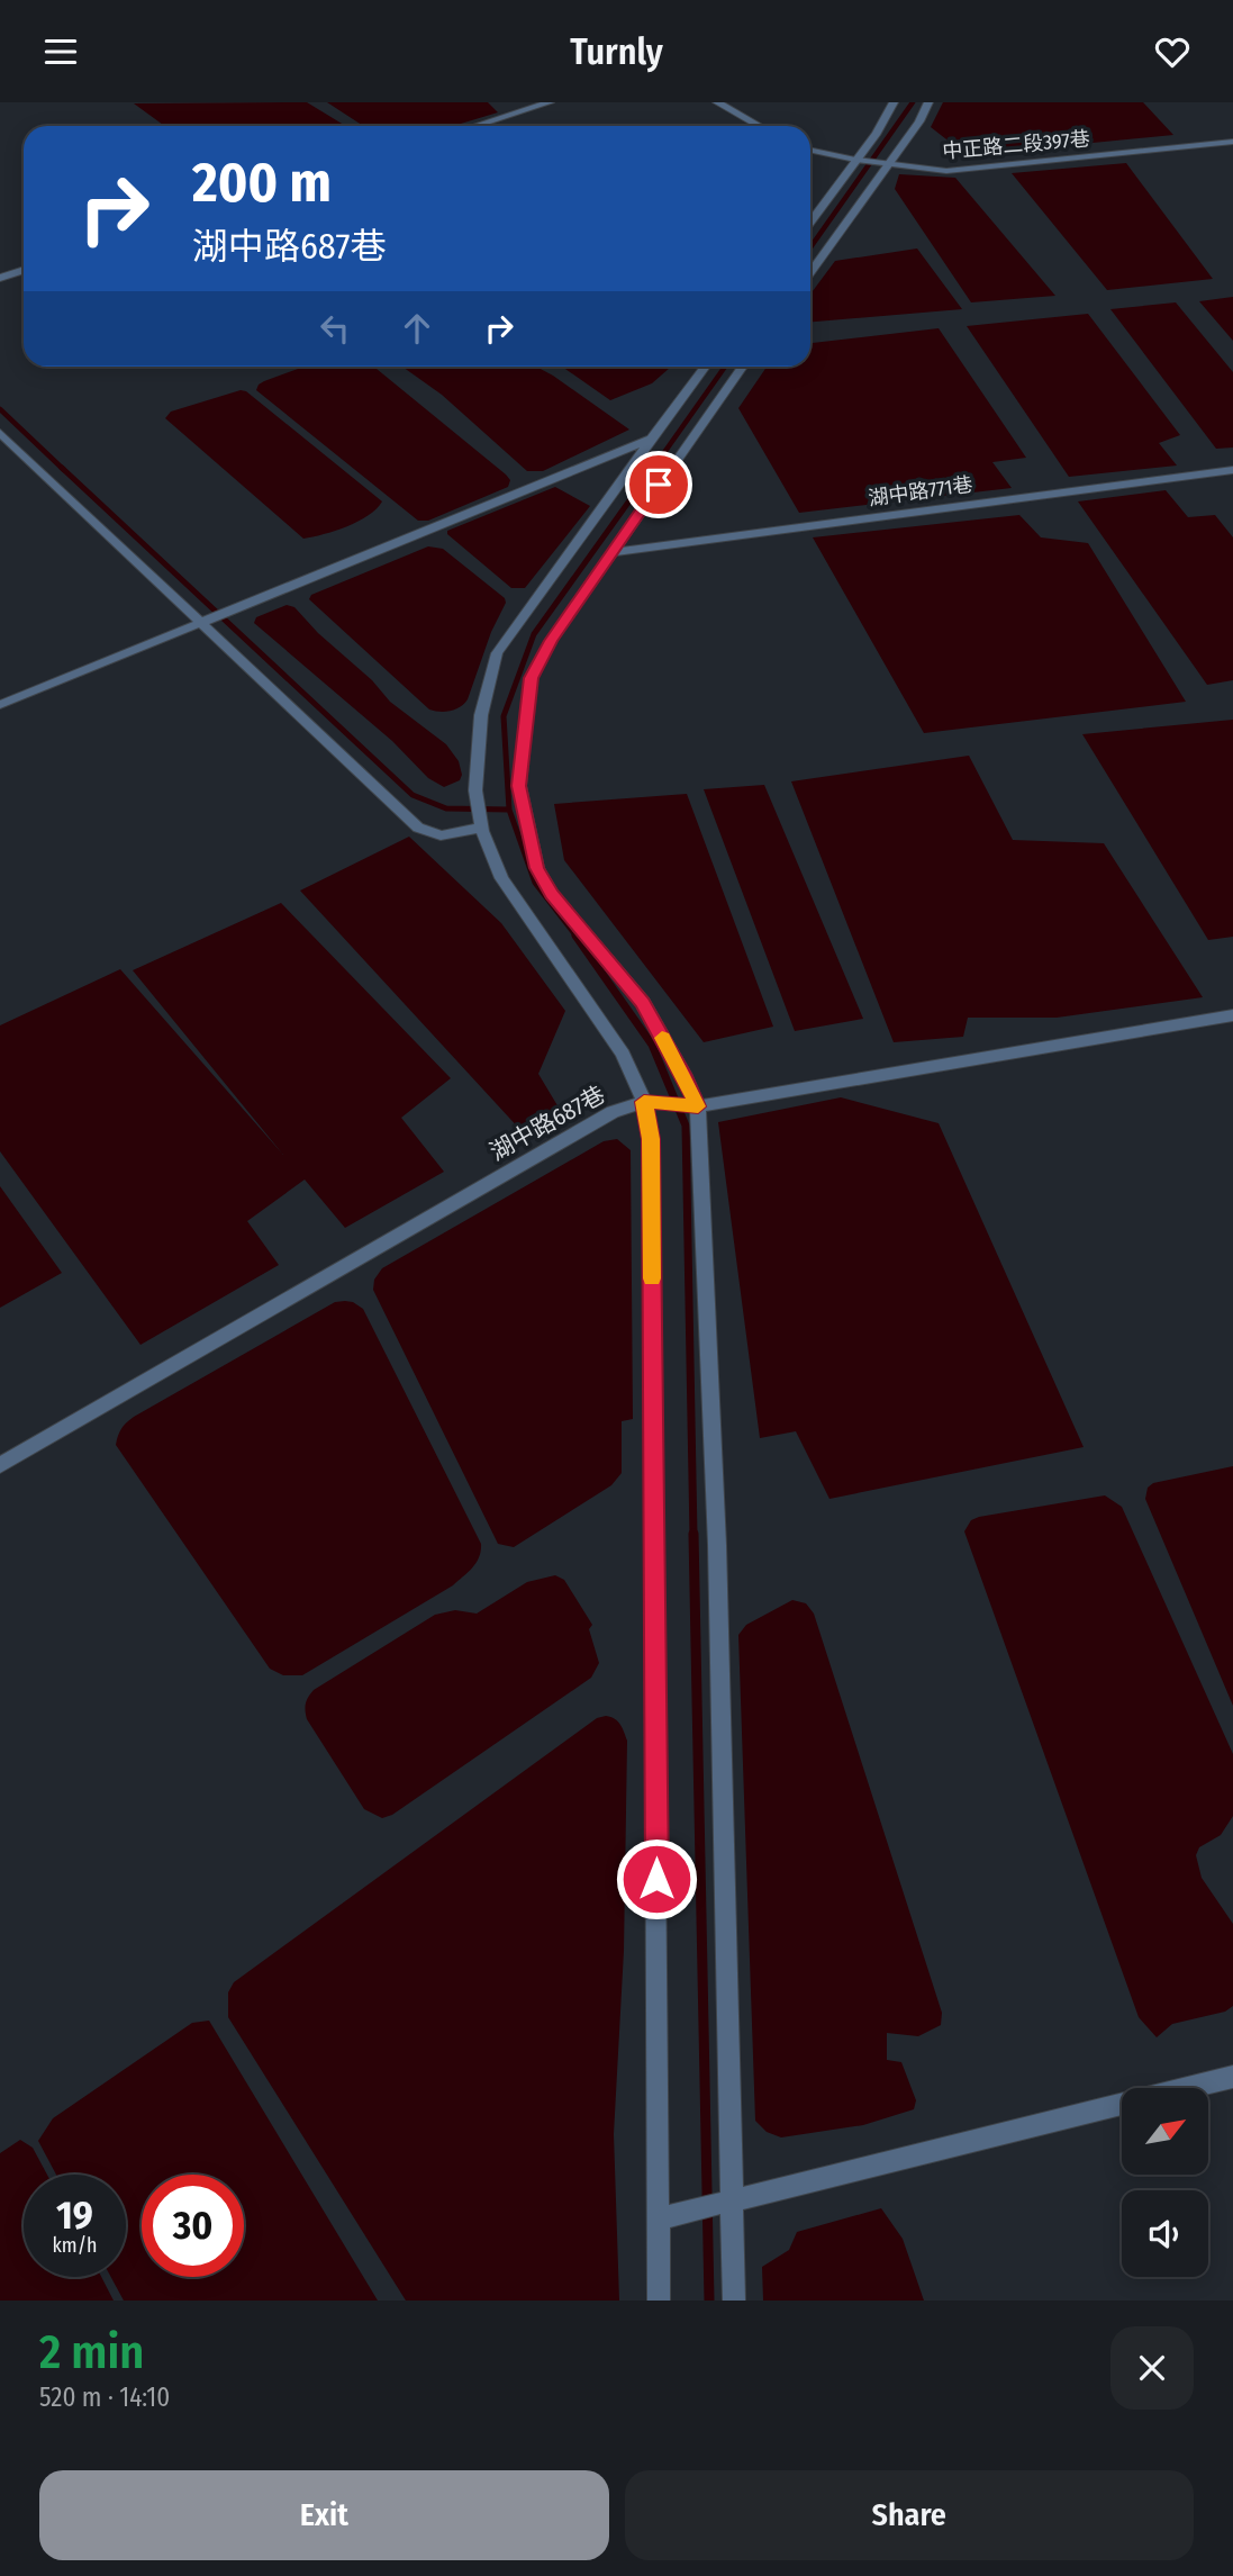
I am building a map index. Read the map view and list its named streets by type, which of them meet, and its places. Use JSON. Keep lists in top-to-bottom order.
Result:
{
  "streets": {
    "street": ["中正路二段397巷", "湖中路771巷", "湖中路687巷"]
  },
  "north": "top right",
  "page": {
    "header": "Turnly",
    "turn": ["200 m", "湖中路687巷"],
    "speed": "19 km/h",
    "limit": "30",
    "heading": ["2 min", "520 m · 14:10"],
    "buttons": ["Exit", "Share"]
  }
}
